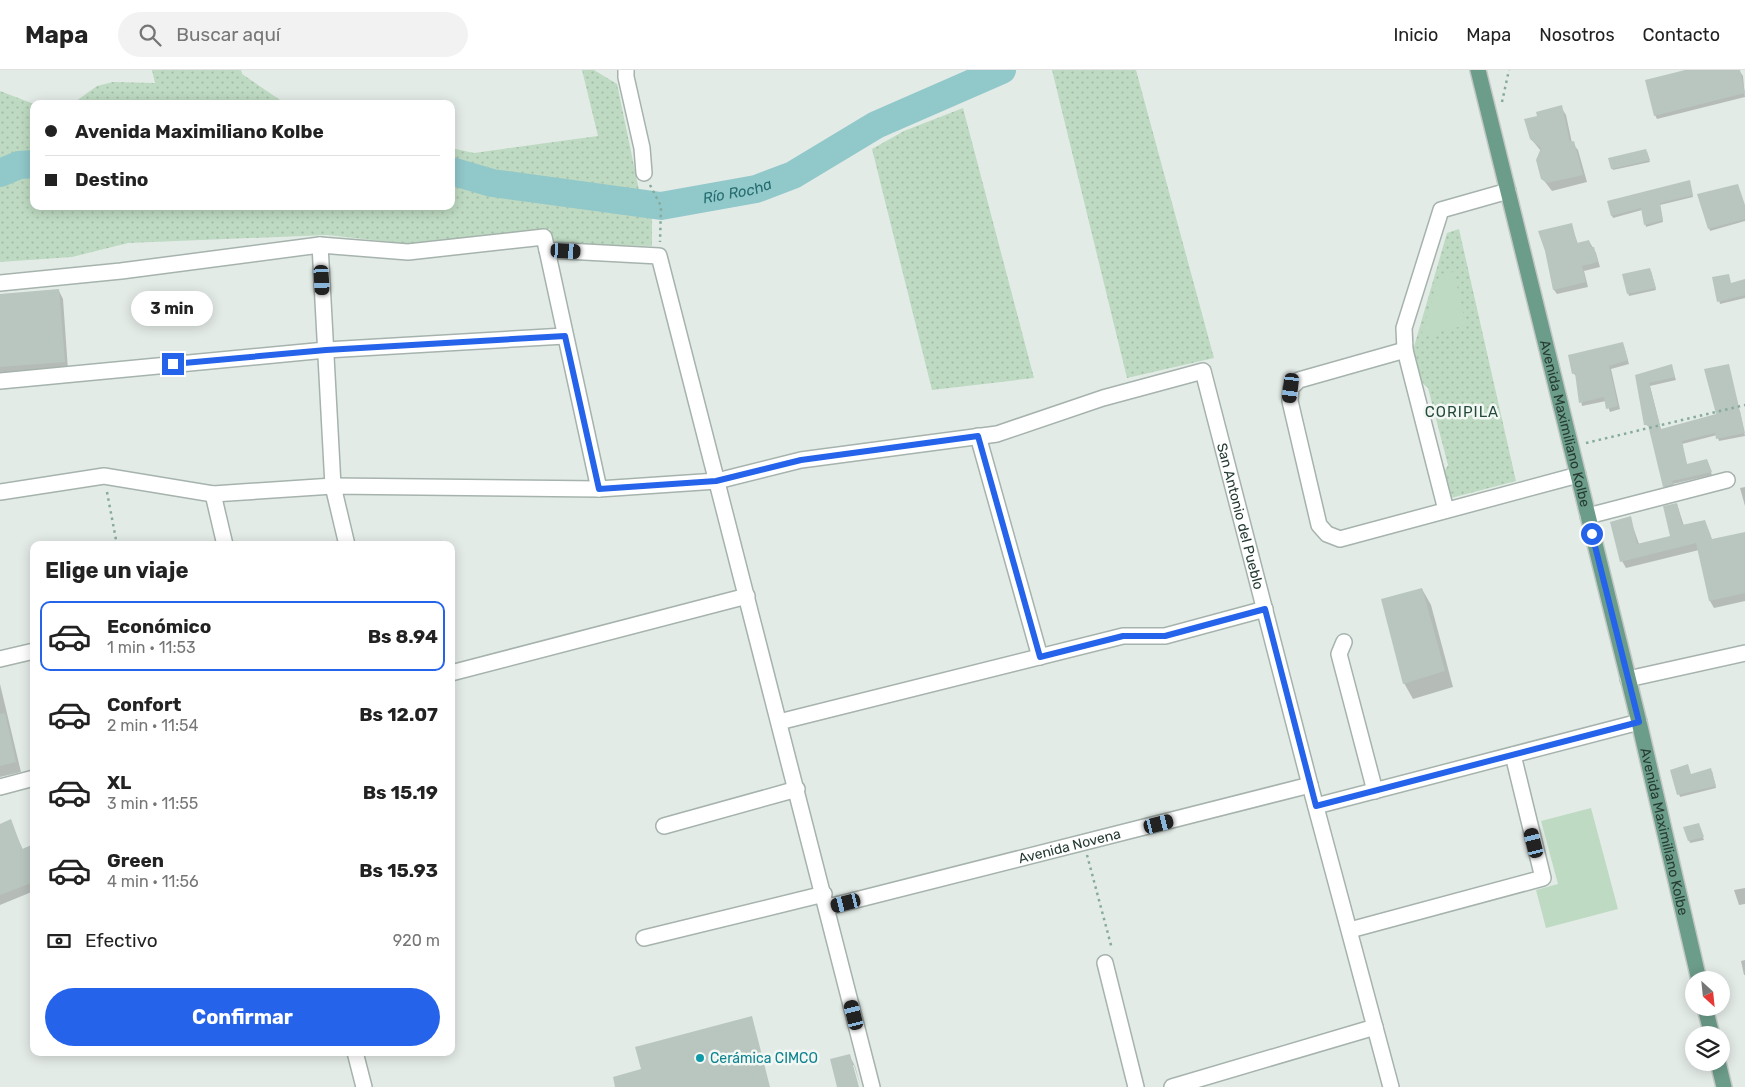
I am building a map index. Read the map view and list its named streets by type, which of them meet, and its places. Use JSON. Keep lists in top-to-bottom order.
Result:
{
  "streets": {
    "main road": ["Avenida Maximiliano Kolbe"],
    "street": ["San Antonio del Pueblo", "Avenida Novena"]
  },
  "crossings": [
    ["San Antonio del Pueblo", "Avenida Novena"]
  ],
  "districts": ["CORIPILA"],
  "water": ["Río Rocha"],
  "places": ["Cerámica CIMCO"],
  "north": "bottom right",
  "page": {
    "header": "Mapa",
    "search": "Buscar aquí",
    "nav": [
      "Inicio",
      "Mapa",
      "Nosotros",
      "Contacto"
    ],
    "banner": ["Avenida Maximiliano Kolbe", "Destino"],
    "bubble": "3 min",
    "heading": "Elige un viaje",
    "list": [
      {
        "name": "Económico",
        "note": "1 min · 11:53",
        "value": "Bs 8.94"
      },
      {
        "name": "Confort",
        "note": "2 min · 11:54",
        "value": "Bs 12.07"
      },
      {
        "name": "XL",
        "note": "3 min · 11:55",
        "value": "Bs 15.19"
      },
      {
        "name": "Green",
        "note": "4 min · 11:56",
        "value": "Bs 15.93"
      }
    ],
    "pay": ["Efectivo", "920 m"],
    "buttons": "Confirmar"
  }
}
